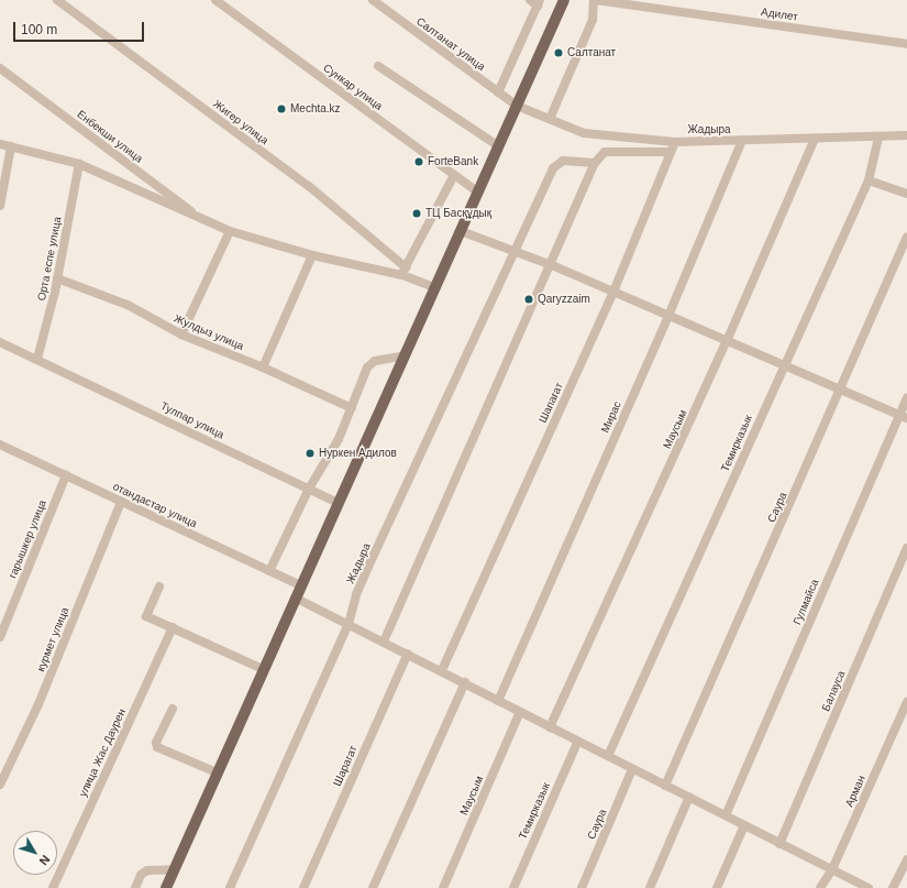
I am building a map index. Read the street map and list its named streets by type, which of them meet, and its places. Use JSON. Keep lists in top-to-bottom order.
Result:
{
  "streets": {
    "street": [
      "Адилет",
      "Салтанат улица",
      "Сункар улица",
      "Жигер улица",
      "Жадыра",
      "Енбекши улица",
      "Орта еспе улица",
      "Жулдыз улица",
      "Шапагат",
      "Мирас",
      "Тулпар улица",
      "Маусым",
      "Темирказык",
      "отандастар улица",
      "Саура",
      "гарышкер улица",
      "Гулмайса",
      "курмет улица",
      "Балауса",
      "улица Жас Даурен",
      "Шарагат",
      "Арман"
    ]
  },
  "crossings": [
    ["Салтанат улица", "Жадыра"],
    ["Жигер улица", "Енбекши улица"],
    ["Жадыра", "Шапагат"],
    ["Жадыра", "Мирас"],
    ["Жадыра", "Маусым"],
    ["Жадыра", "Темирказык"],
    ["Енбекши улица", "Орта еспе улица"],
    ["Орта еспе улица", "Жулдыз улица"],
    ["Орта еспе улица", "Тулпар улица"],
    ["отандастар улица", "гарышкер улица"],
    ["отандастар улица", "курмет улица"]
  ],
  "places": [
    "Салтанат",
    "Mechta.kz",
    "ForteBank",
    "ТЦ Басқұдық",
    "Qaryzzaim",
    "Нуркен Адилов"
  ],
  "scale_bar": "100 m",
  "north": "bottom right"
}
